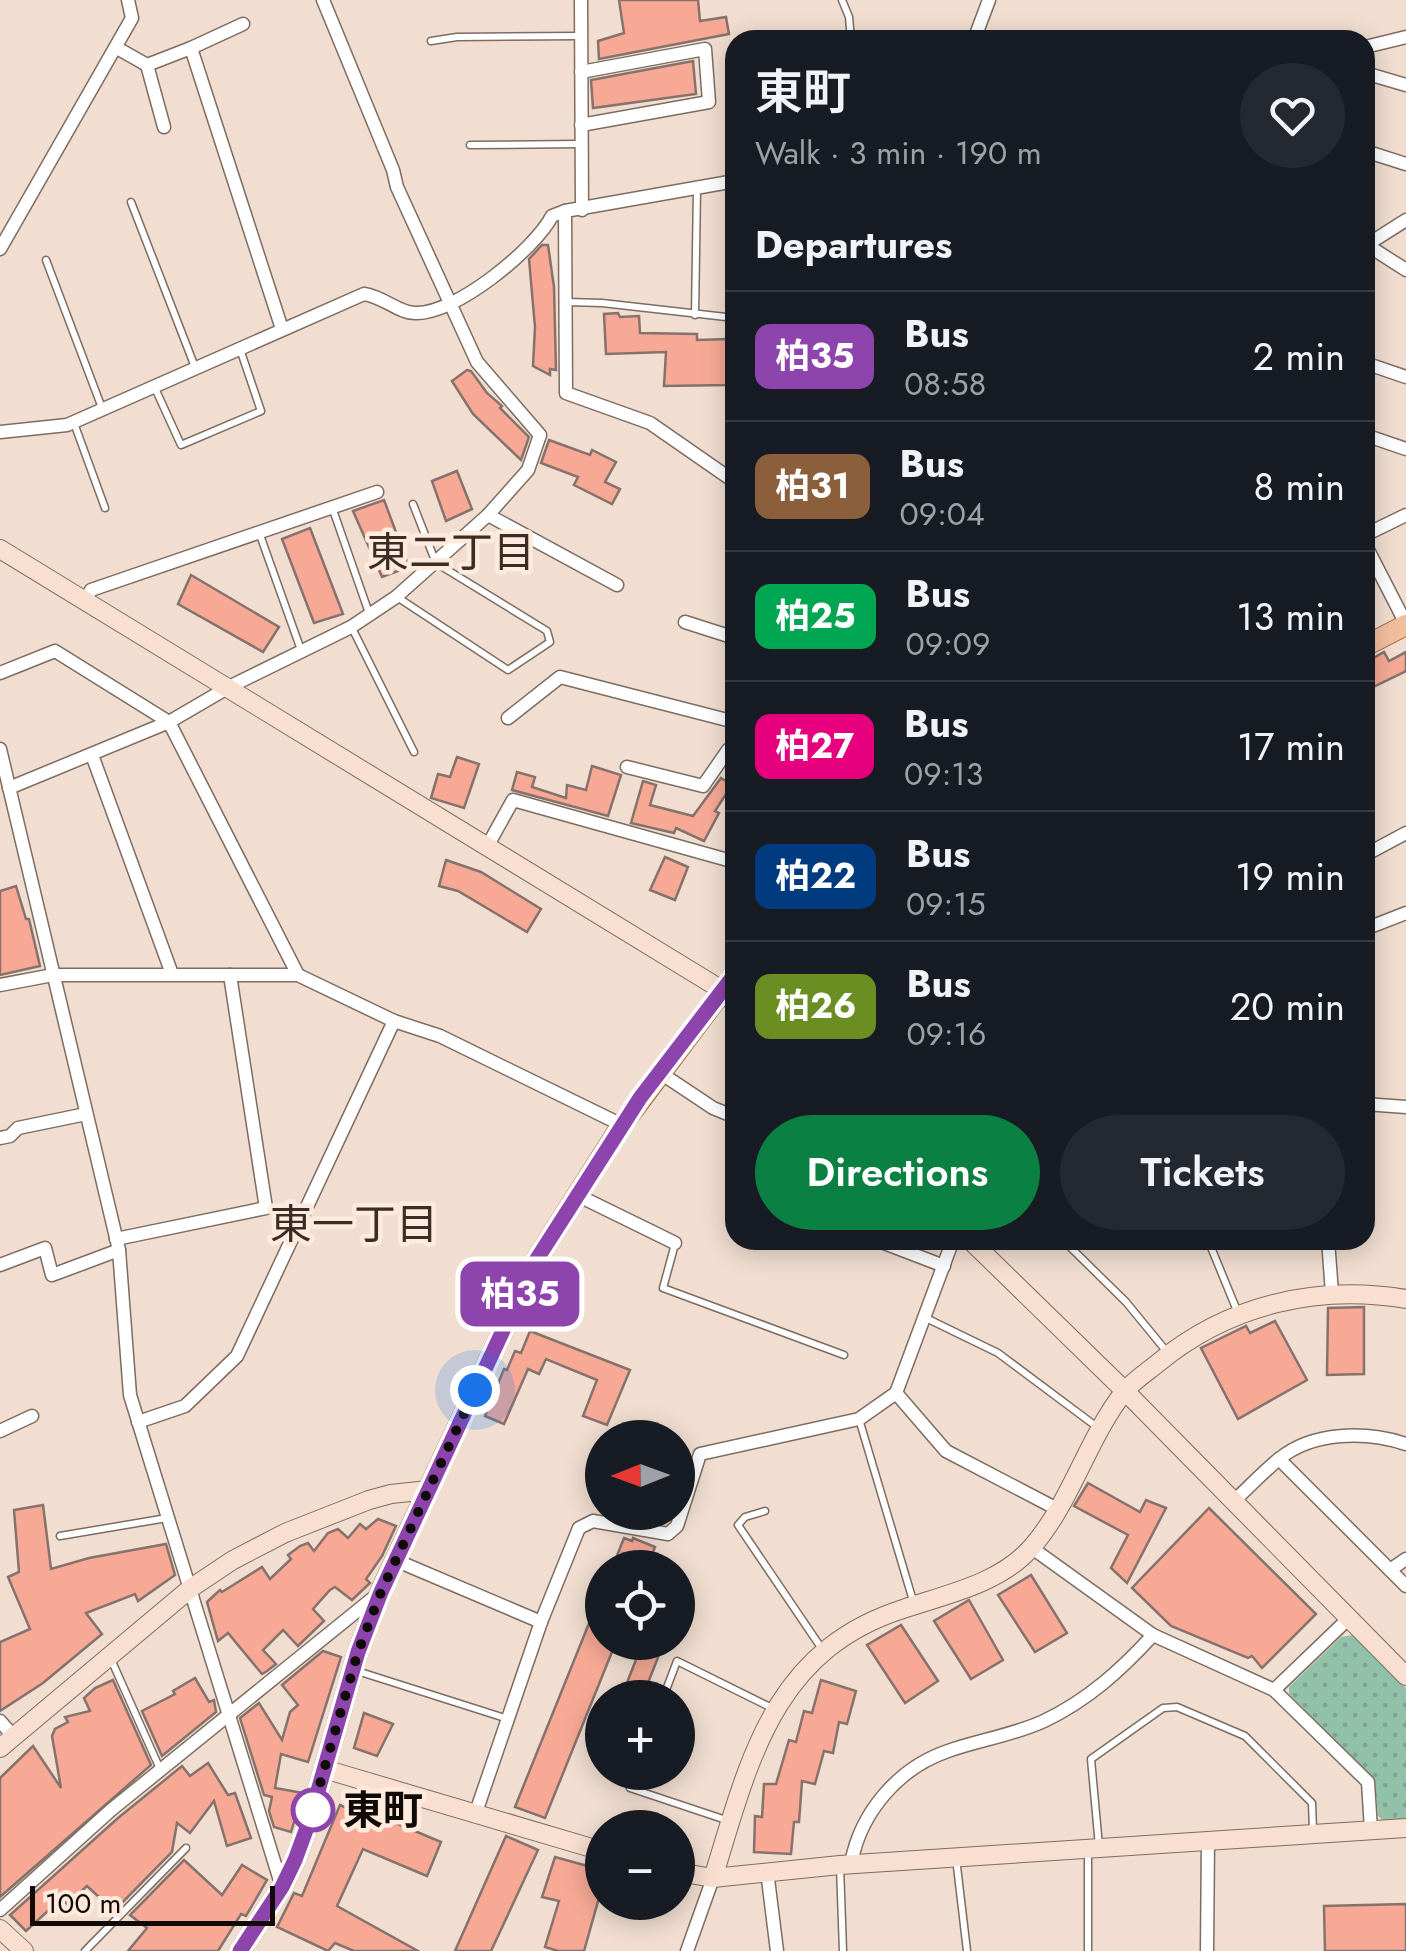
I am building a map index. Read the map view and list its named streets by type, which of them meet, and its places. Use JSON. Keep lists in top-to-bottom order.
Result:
{
  "districts": ["東二丁目", "東一丁目"],
  "places": ["東町"],
  "lines": ["bus line 柏35"],
  "scale_bar": "100 m",
  "north": "left",
  "page": {
    "on_map": "柏35",
    "heading": [
      ["東町", "Walk · 3 min · 190 m"],
      "Departures"
    ],
    "list": [
      {
        "mark": "柏35",
        "name": "Bus",
        "note": "08:58",
        "value": "2 min"
      },
      {
        "mark": "柏31",
        "name": "Bus",
        "note": "09:04",
        "value": "8 min"
      },
      {
        "mark": "柏25",
        "name": "Bus",
        "note": "09:09",
        "value": "13 min"
      },
      {
        "mark": "柏27",
        "name": "Bus",
        "note": "09:13",
        "value": "17 min"
      },
      {
        "mark": "柏22",
        "name": "Bus",
        "note": "09:15",
        "value": "19 min"
      },
      {
        "mark": "柏26",
        "name": "Bus",
        "note": "09:16",
        "value": "20 min"
      }
    ],
    "buttons": ["Directions", "Tickets"],
    "map_buttons": ["+", "−"],
    "scale": "100 m"
  }
}
